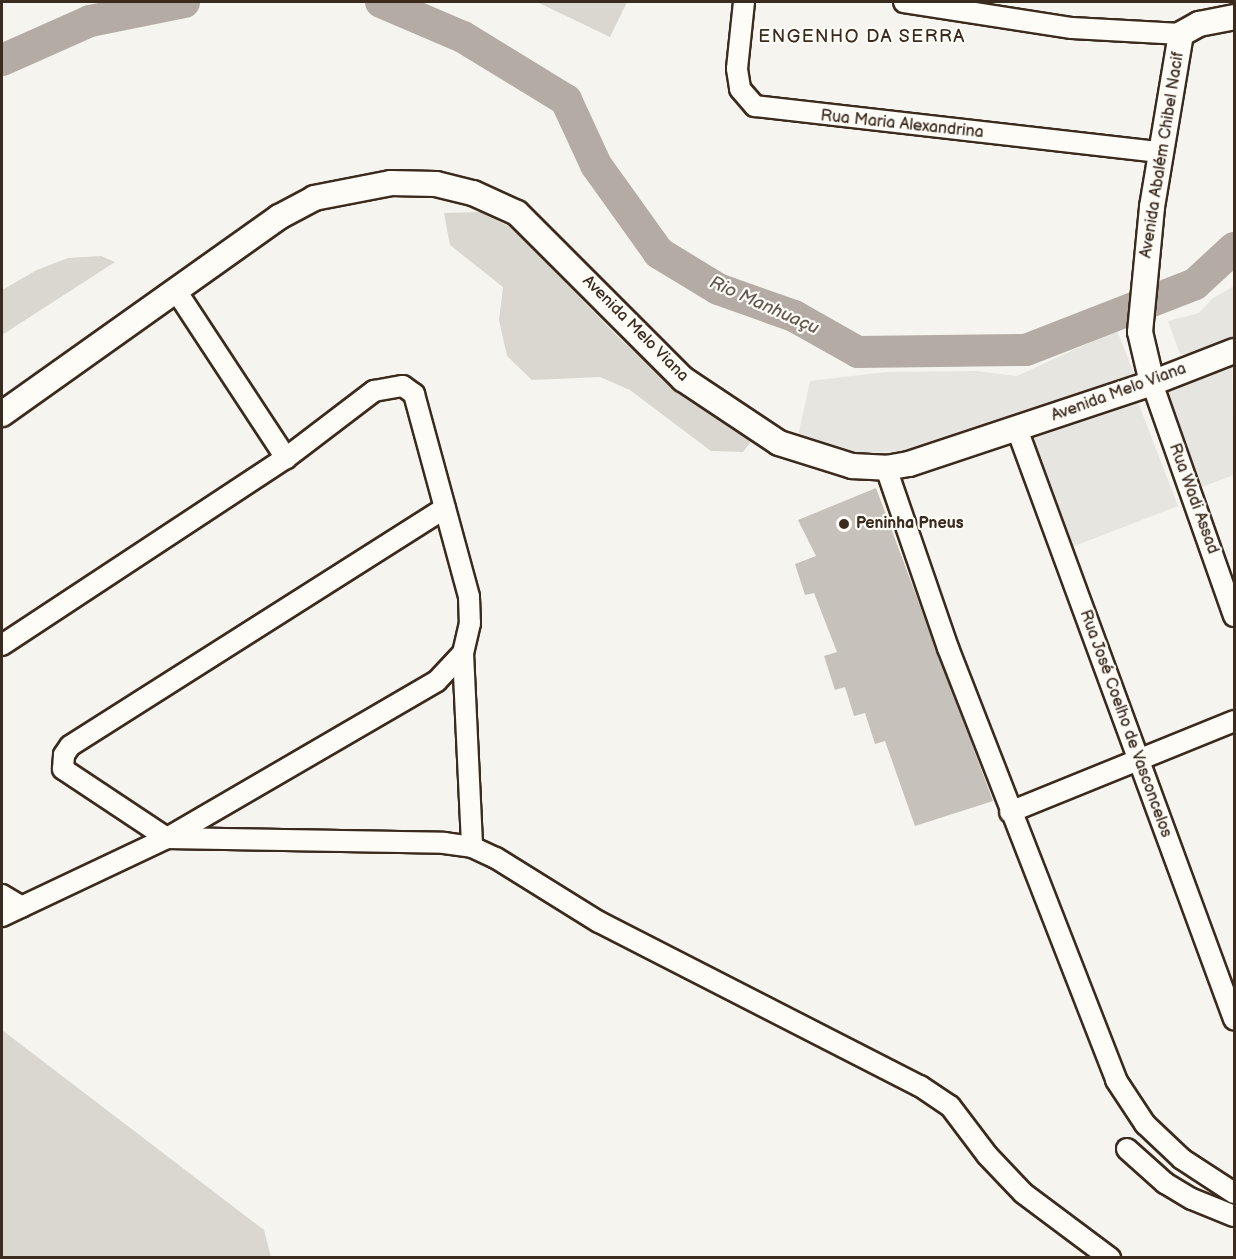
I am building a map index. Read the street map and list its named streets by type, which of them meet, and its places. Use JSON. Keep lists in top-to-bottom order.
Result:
{
  "streets": {
    "main road": ["Avenida Abalém Chibel Nacif", "Avenida Melo Viana"],
    "street": ["Rua Maria Alexandrina", "Rua Wadi Assad", "Rua José Coelho de Vasconcelos"]
  },
  "crossings": [
    ["Rua Maria Alexandrina", "Avenida Abalém Chibel Nacif"],
    ["Avenida Abalém Chibel Nacif", "Avenida Melo Viana"],
    ["Avenida Abalém Chibel Nacif", "Rua Wadi Assad"],
    ["Avenida Melo Viana", "Rua Wadi Assad"],
    ["Avenida Melo Viana", "Rua José Coelho de Vasconcelos"]
  ],
  "districts": ["ENGENHO DA SERRA"],
  "water": ["Rio Manhuaçu"],
  "places": ["Peninha Pneus"]
}
